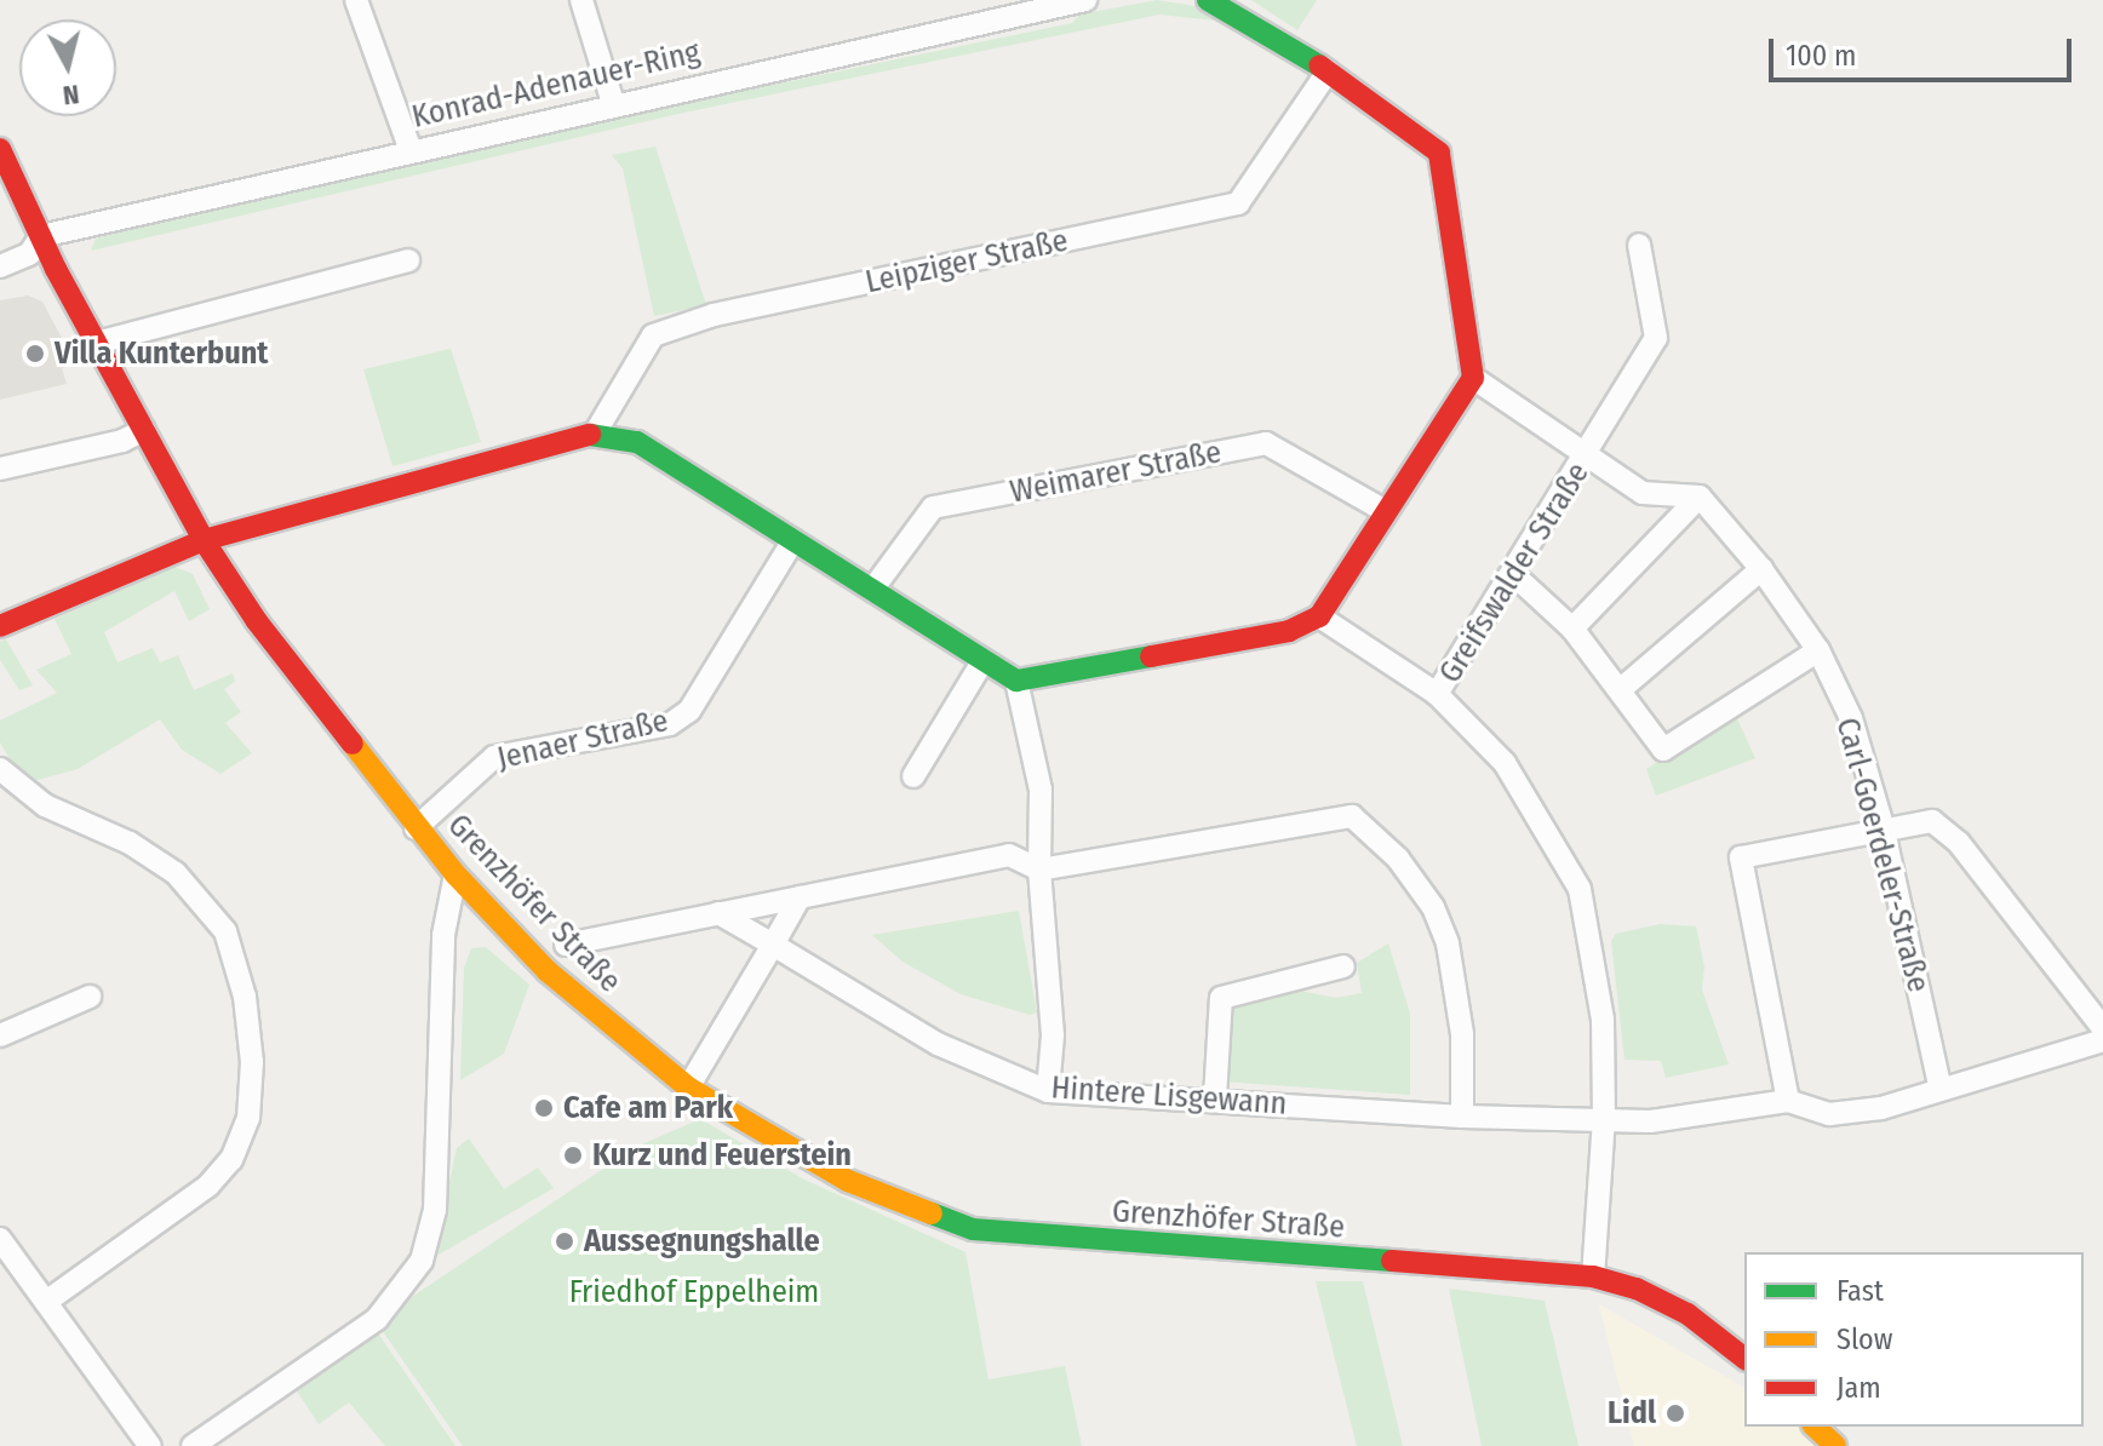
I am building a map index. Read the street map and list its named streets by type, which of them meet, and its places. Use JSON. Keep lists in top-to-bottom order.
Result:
{
  "streets": {
    "street": [
      "Konrad-Adenauer-Ring",
      "Leipziger Straße",
      "Weimarer Straße",
      "Greifswalder Straße",
      "Jenaer Straße",
      "Carl-Goerdeler-Straße",
      "Grenzhöfer Straße",
      "Hintere Lisgewann"
    ]
  },
  "crossings": [
    ["Konrad-Adenauer-Ring", "Grenzhöfer Straße"],
    ["Jenaer Straße", "Grenzhöfer Straße"]
  ],
  "parks": ["Friedhof Eppelheim"],
  "places": [
    "Villa Kunterbunt",
    "Cafe am Park",
    "Kurz und Feuerstein",
    "Aussegnungshalle",
    "Lidl"
  ],
  "legend": ["Fast", "Slow", "Jam"],
  "scale_bar": "100 m",
  "north": "bottom"
}
